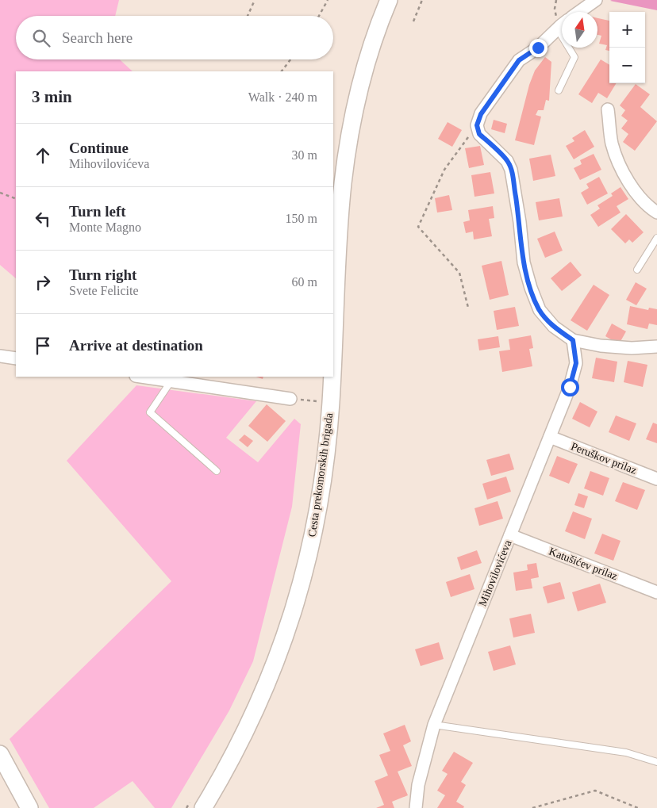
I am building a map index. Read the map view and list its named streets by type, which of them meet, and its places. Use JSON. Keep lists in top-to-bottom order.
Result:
{
  "streets": {
    "main road": ["Cesta prekomorskih brigada"],
    "street": ["Peruškov prilaz", "Katušićev prilaz", "Mihovilovićeva"]
  },
  "crossings": [
    ["Peruškov prilaz", "Mihovilovićeva"],
    ["Katušićev prilaz", "Mihovilovićeva"]
  ],
  "north": "top",
  "page": {
    "map_buttons": ["+", "−"],
    "search": "Search here",
    "heading": ["3 min", "Walk · 240 m"],
    "list": [
      ["Continue", "Mihovilovićeva", "30 m"],
      ["Turn left", "Monte Magno", "150 m"],
      ["Turn right", "Svete Felicite", "60 m"],
      "Arrive at destination"
    ]
  }
}
